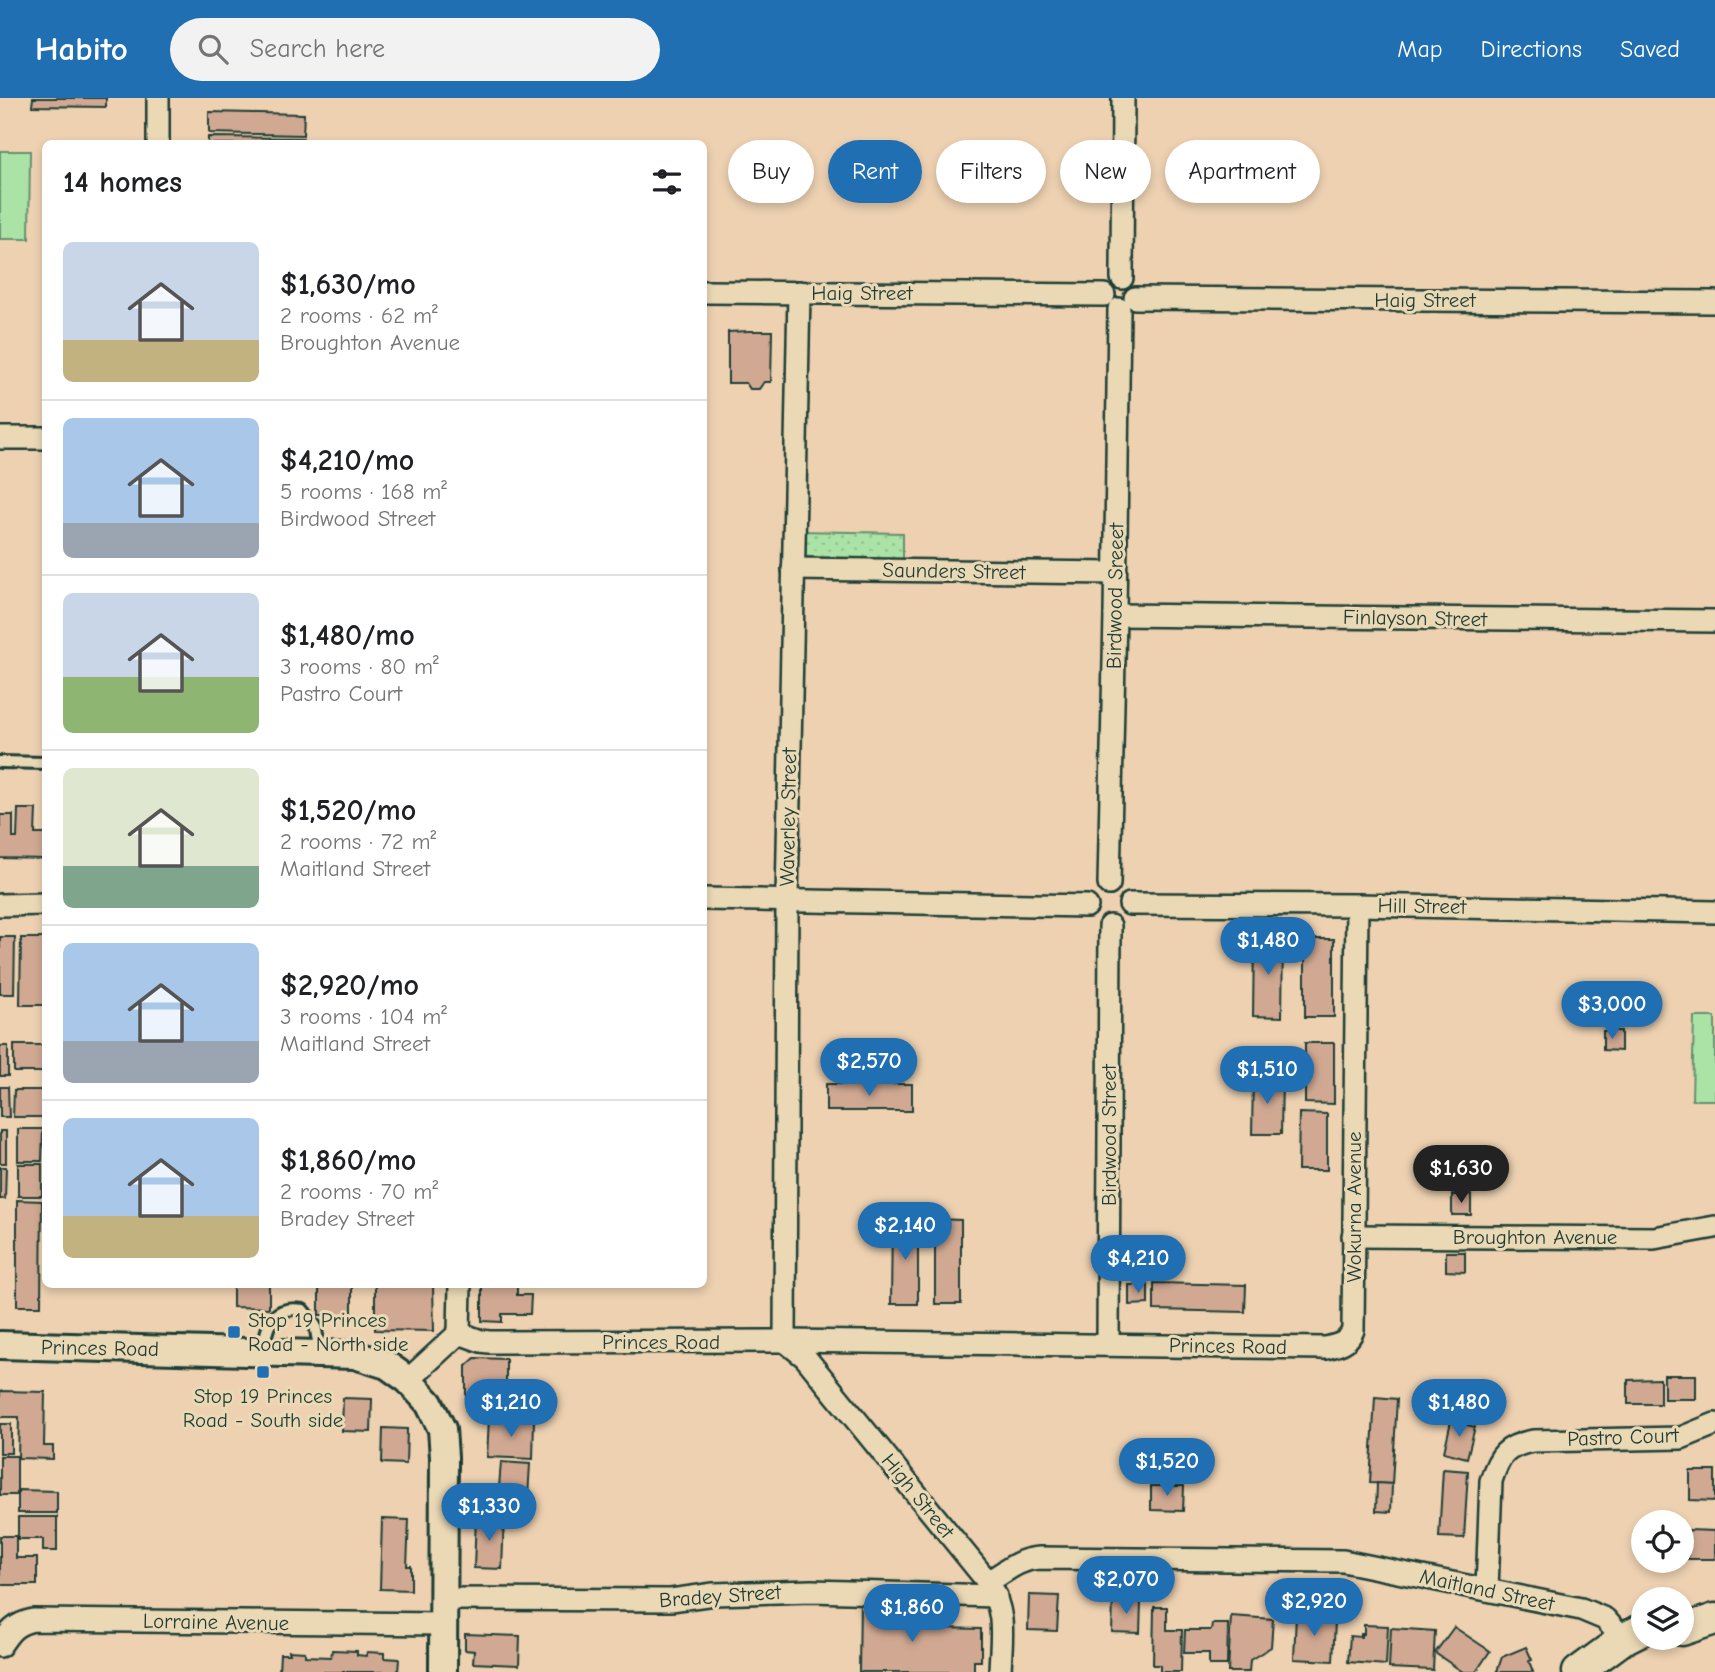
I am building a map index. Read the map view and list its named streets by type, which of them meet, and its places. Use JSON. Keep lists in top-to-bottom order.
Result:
{
  "streets": {
    "street": [
      "Haig Street",
      "Saunders Street",
      "Birdwood Sreeet",
      "Finlayson Street",
      "Waverley Street",
      "Hill Street",
      "Birdwood Street",
      "Wokurna Avenue",
      "Broughton Avenue",
      "Princes Road",
      "Pastro Court",
      "High Street",
      "Maitland Street",
      "Bradey Street",
      "Lorraine Avenue"
    ]
  },
  "crossings": [
    ["Haig Street", "Birdwood Sreeet"],
    ["Haig Street", "Waverley Street"],
    ["Saunders Street", "Birdwood Sreeet"],
    ["Saunders Street", "Waverley Street"],
    ["Birdwood Sreeet", "Finlayson Street"],
    ["Birdwood Sreeet", "Hill Street"],
    ["Birdwood Sreeet", "Birdwood Street"],
    ["Waverley Street", "Princes Road"],
    ["Waverley Street", "High Street"],
    ["Hill Street", "Birdwood Street"],
    ["Hill Street", "Wokurna Avenue"],
    ["Birdwood Street", "Princes Road"],
    ["Wokurna Avenue", "Broughton Avenue"],
    ["Wokurna Avenue", "Princes Road"],
    ["Princes Road", "High Street"],
    ["Princes Road", "Bradey Street"],
    ["Princes Road", "Lorraine Avenue"],
    ["Pastro Court", "Maitland Street"],
    ["High Street", "Maitland Street"],
    ["High Street", "Bradey Street"],
    ["Maitland Street", "Bradey Street"],
    ["Bradey Street", "Lorraine Avenue"]
  ],
  "places": {
    "transit": ["Stop 19 Princes Road - North side", "Stop 19 Princes Road - South side"]
  },
  "page": {
    "header": "Habito",
    "search": "Search here",
    "nav": ["Map", "Directions", "Saved"],
    "chip": [
      "Buy",
      "Rent",
      "Filters",
      "New",
      "Apartment"
    ],
    "heading": "14 homes",
    "list": [
      {
        "name": "$1,630/mo",
        "note": "2 rooms · 62 m² · Broughton Avenue"
      },
      {
        "name": "$4,210/mo",
        "note": "5 rooms · 168 m² · Birdwood Street"
      },
      {
        "name": "$1,480/mo",
        "note": "3 rooms · 80 m² · Pastro Court"
      },
      {
        "name": "$1,520/mo",
        "note": "2 rooms · 72 m² · Maitland Street"
      },
      {
        "name": "$2,920/mo",
        "note": "3 rooms · 104 m² · Maitland Street"
      },
      {
        "name": "$1,860/mo",
        "note": "2 rooms · 70 m² · Bradey Street"
      }
    ],
    "price": [
      "$1,480",
      "$3,000",
      "$2,570",
      "$1,510",
      "$1,630",
      "$2,140",
      "$4,210",
      "$1,210",
      "$1,480",
      "$1,520",
      "$1,330",
      "$2,070",
      "$2,920",
      "$1,860"
    ]
  }
}
